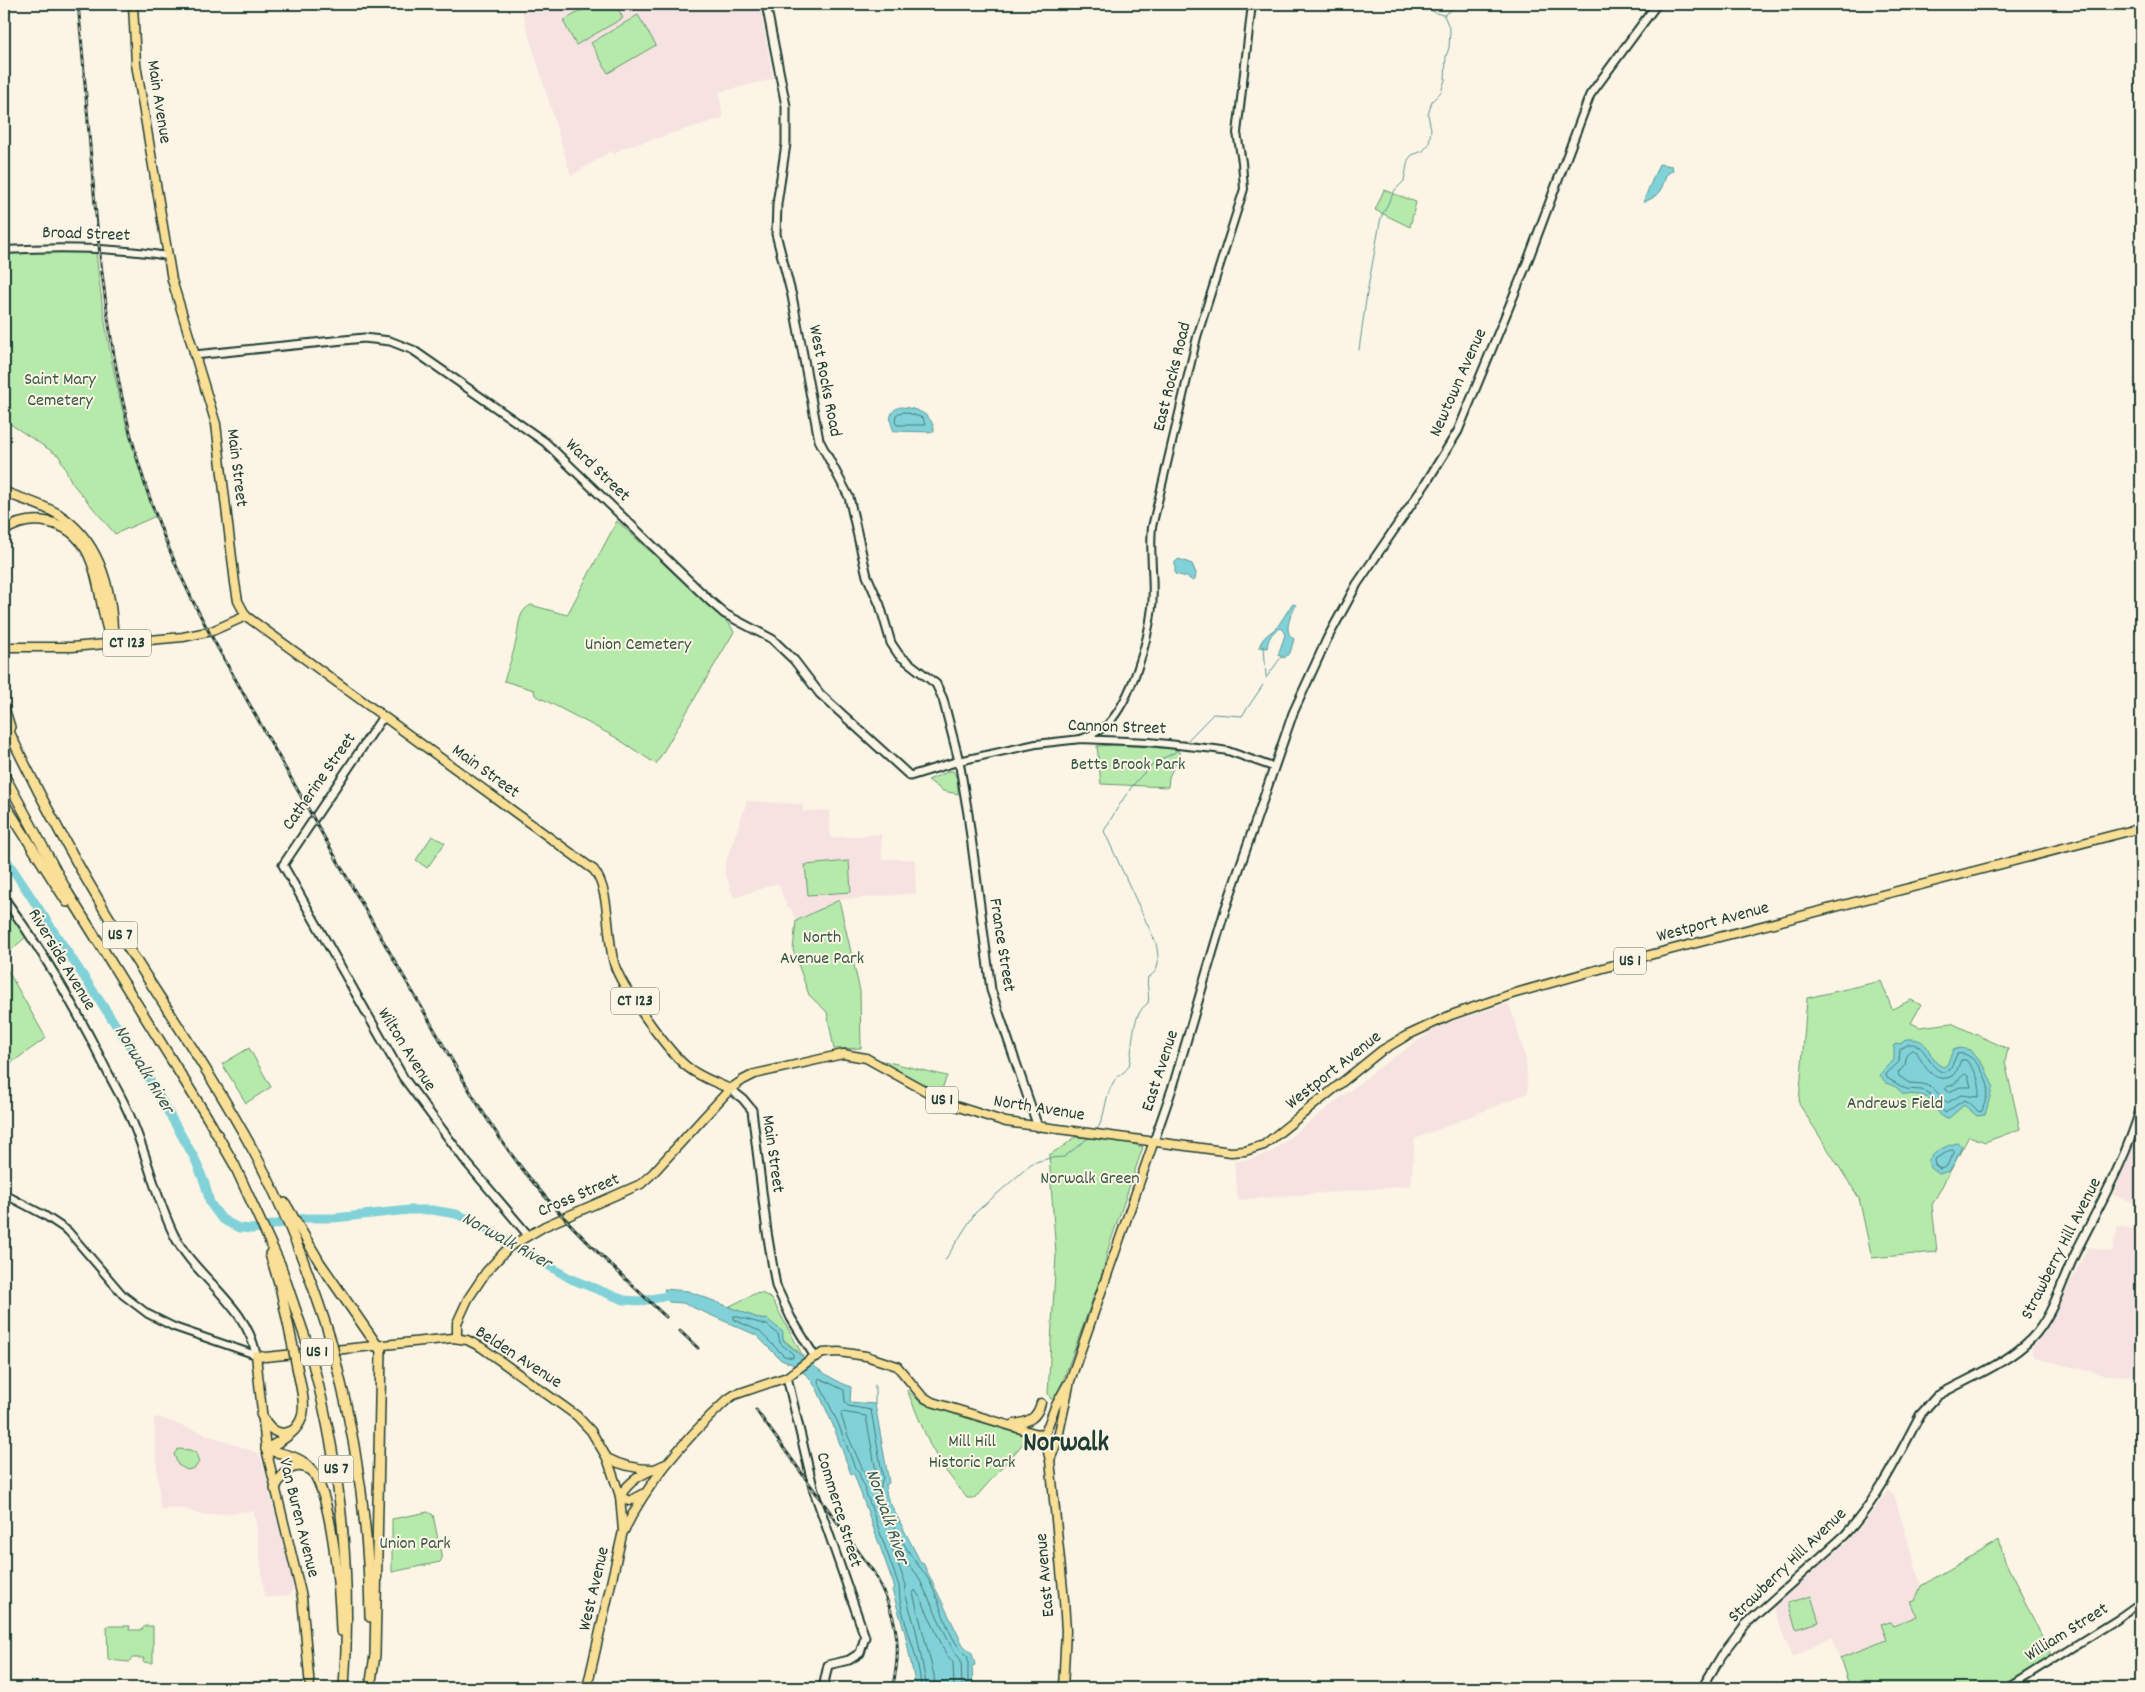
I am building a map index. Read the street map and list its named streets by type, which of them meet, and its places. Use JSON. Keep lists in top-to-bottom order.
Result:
{
  "streets": {
    "highway": ["US 7"],
    "main road": [
      "Main Avenue",
      "West Rocks Road",
      "Newtown Avenue",
      "Main Street",
      "Ward Street",
      "CT 123",
      "Catherine Street",
      "Westport Avenue",
      "France Street",
      "Riverside Avenue",
      "US 1",
      "Wilton Avenue",
      "East Avenue",
      "North Avenue",
      "Cross Street",
      "Strawberry Hill Avenue",
      "Belden Avenue",
      "Commerce Street",
      "Van Buren Avenue",
      "West Avenue"
    ],
    "street": [
      "Broad Street",
      "East Rocks Road",
      "Cannon Street",
      "William Street"
    ]
  },
  "crossings": [
    ["Main Avenue", "Main Street"],
    ["Broad Street", "Main Street"],
    ["East Rocks Road", "Cannon Street"],
    ["West Rocks Road", "Ward Street"],
    ["West Rocks Road", "Cannon Street"],
    ["West Rocks Road", "France Street"],
    ["Newtown Avenue", "Cannon Street"],
    ["Newtown Avenue", "East Avenue"],
    ["Main Street", "Ward Street"],
    ["Main Street", "CT 123"],
    ["Main Street", "Catherine Street"],
    ["Main Street", "North Avenue"],
    ["Main Street", "Cross Street"],
    ["Ward Street", "Cannon Street"],
    ["Ward Street", "France Street"],
    ["Cannon Street", "France Street"],
    ["Cannon Street", "East Avenue"],
    ["Catherine Street", "Wilton Avenue"],
    ["Westport Avenue", "East Avenue"],
    ["Westport Avenue", "North Avenue"],
    ["France Street", "North Avenue"],
    ["Riverside Avenue", "Belden Avenue"],
    ["Riverside Avenue", "Van Buren Avenue"],
    ["Wilton Avenue", "Cross Street"],
    ["East Avenue", "North Avenue"],
    ["North Avenue", "Cross Street"],
    ["Cross Street", "Belden Avenue"],
    ["Belden Avenue", "Van Buren Avenue"],
    ["Belden Avenue", "West Avenue"]
  ],
  "districts": ["Norwalk"],
  "water": ["Norwalk River"],
  "parks": [
    "Saint Mary Cemetery",
    "Union Cemetery",
    "Betts Brook Park",
    "North Avenue Park",
    "Andrews Field",
    "Norwalk Green",
    "Mill Hill Historic Park",
    "Union Park"
  ]
}
